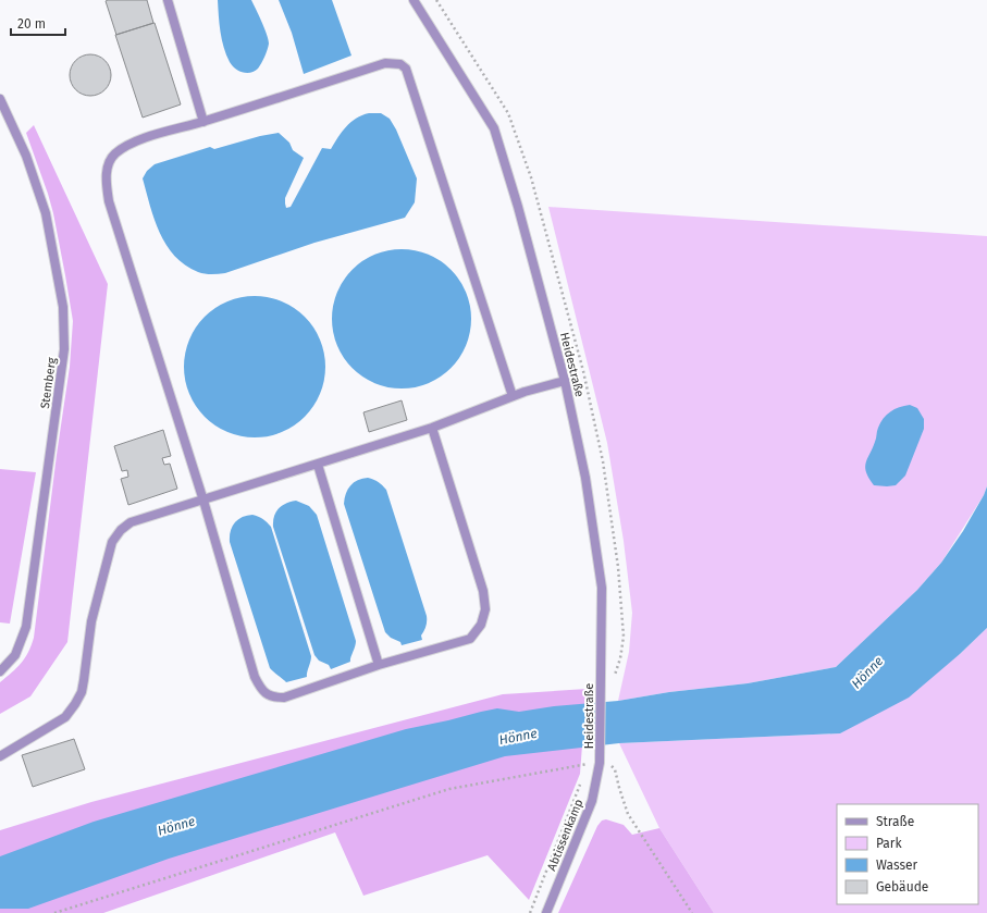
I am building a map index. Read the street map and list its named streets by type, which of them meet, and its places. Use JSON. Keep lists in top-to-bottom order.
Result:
{
  "streets": {
    "street": ["Heidestraße", "Stemberg", "Abtissenkamp"]
  },
  "crossings": [
    ["Heidestraße", "Abtissenkamp"]
  ],
  "water": ["Hönne"],
  "legend": [
    "Straße",
    "Park",
    "Wasser",
    "Gebäude"
  ],
  "scale_bar": "20 m"
}
